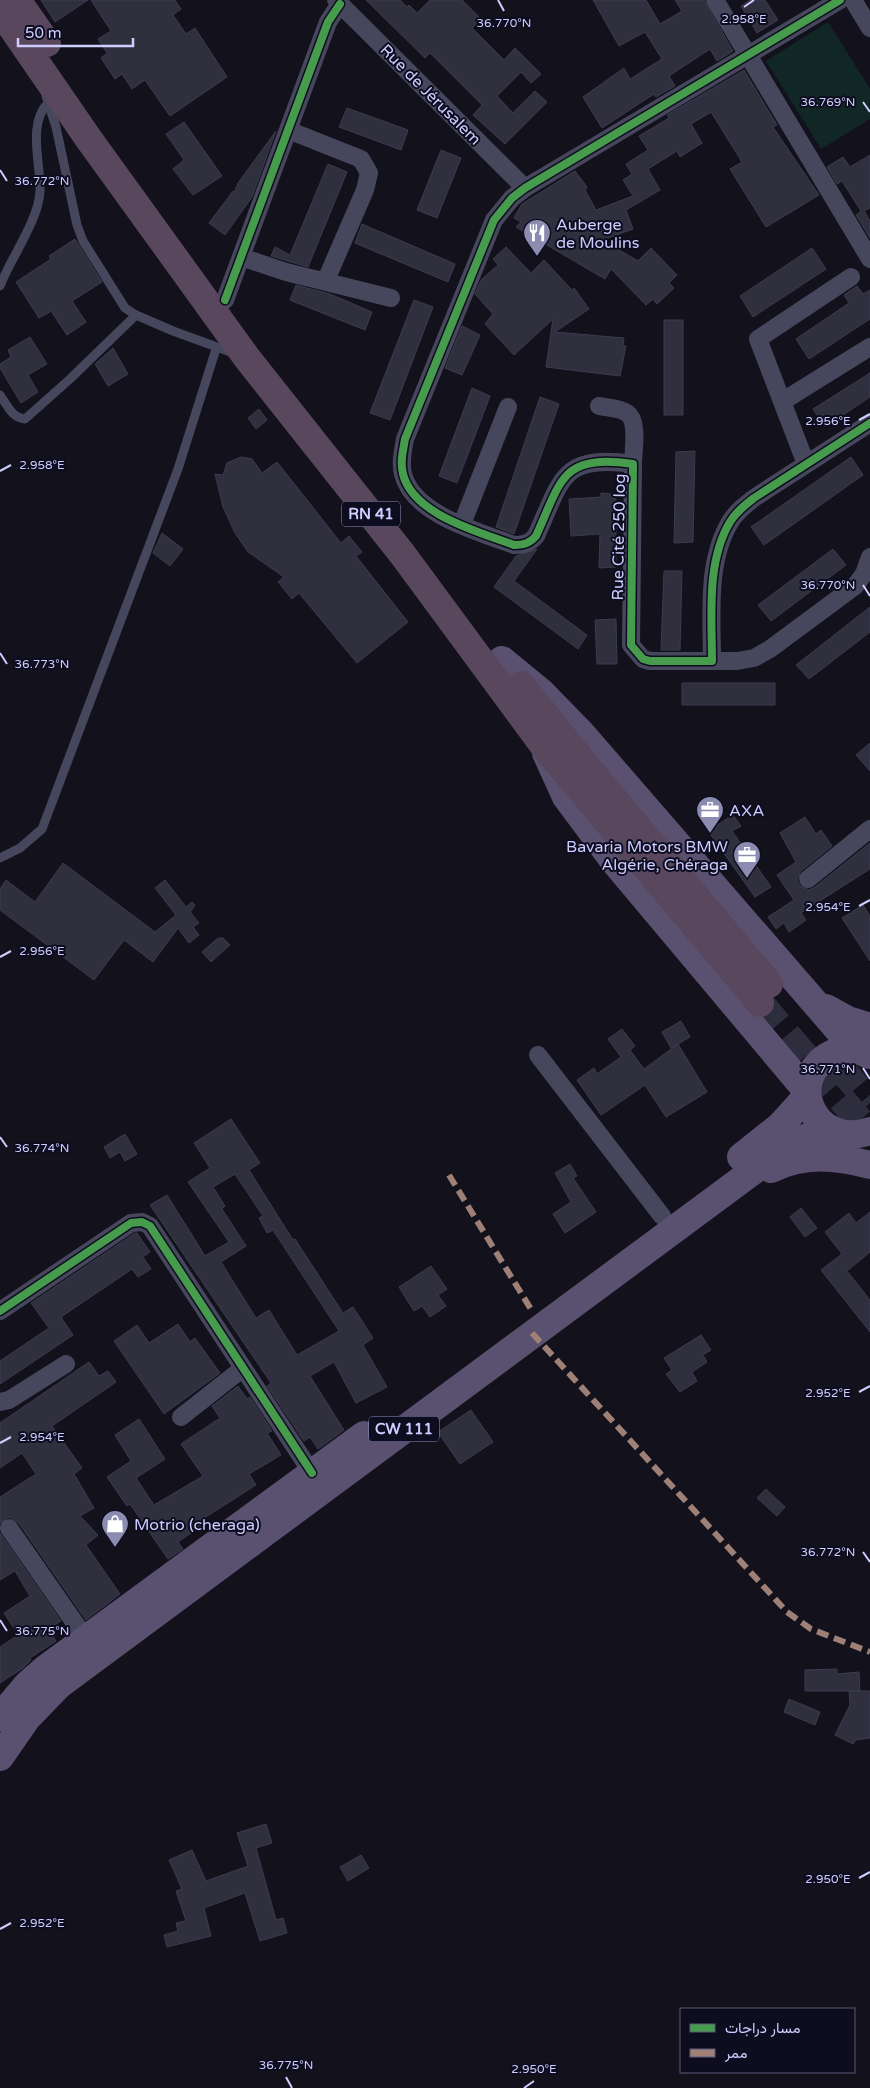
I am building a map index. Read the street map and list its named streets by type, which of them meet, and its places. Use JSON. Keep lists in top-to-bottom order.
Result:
{
  "streets": {
    "highway": ["RN 41"],
    "main road": ["CW 111"],
    "street": ["Rue de Jérusalem", "Rue Cité 250 log"]
  },
  "crossings": [
    ["Rue de Jérusalem", "Rue Cité 250 log"]
  ],
  "places": {
    "restaurant": ["Auberge de Moulins"],
    "office": ["AXA", "Bavaria Motors BMW Algérie, Chéraga"],
    "shop": ["Motrio (cheraga)"]
  },
  "legend": ["مسار دراجات", "ممر"],
  "scale_bar": "50 m",
  "coordinates": [
    "2.958°E",
    "36.770°N",
    "36.769°N",
    "36.772°N",
    "2.956°E",
    "36.773°N",
    "2.954°E",
    "36.771°N",
    "36.774°N",
    "2.952°E",
    "36.775°N",
    "2.950°E"
  ]
}
